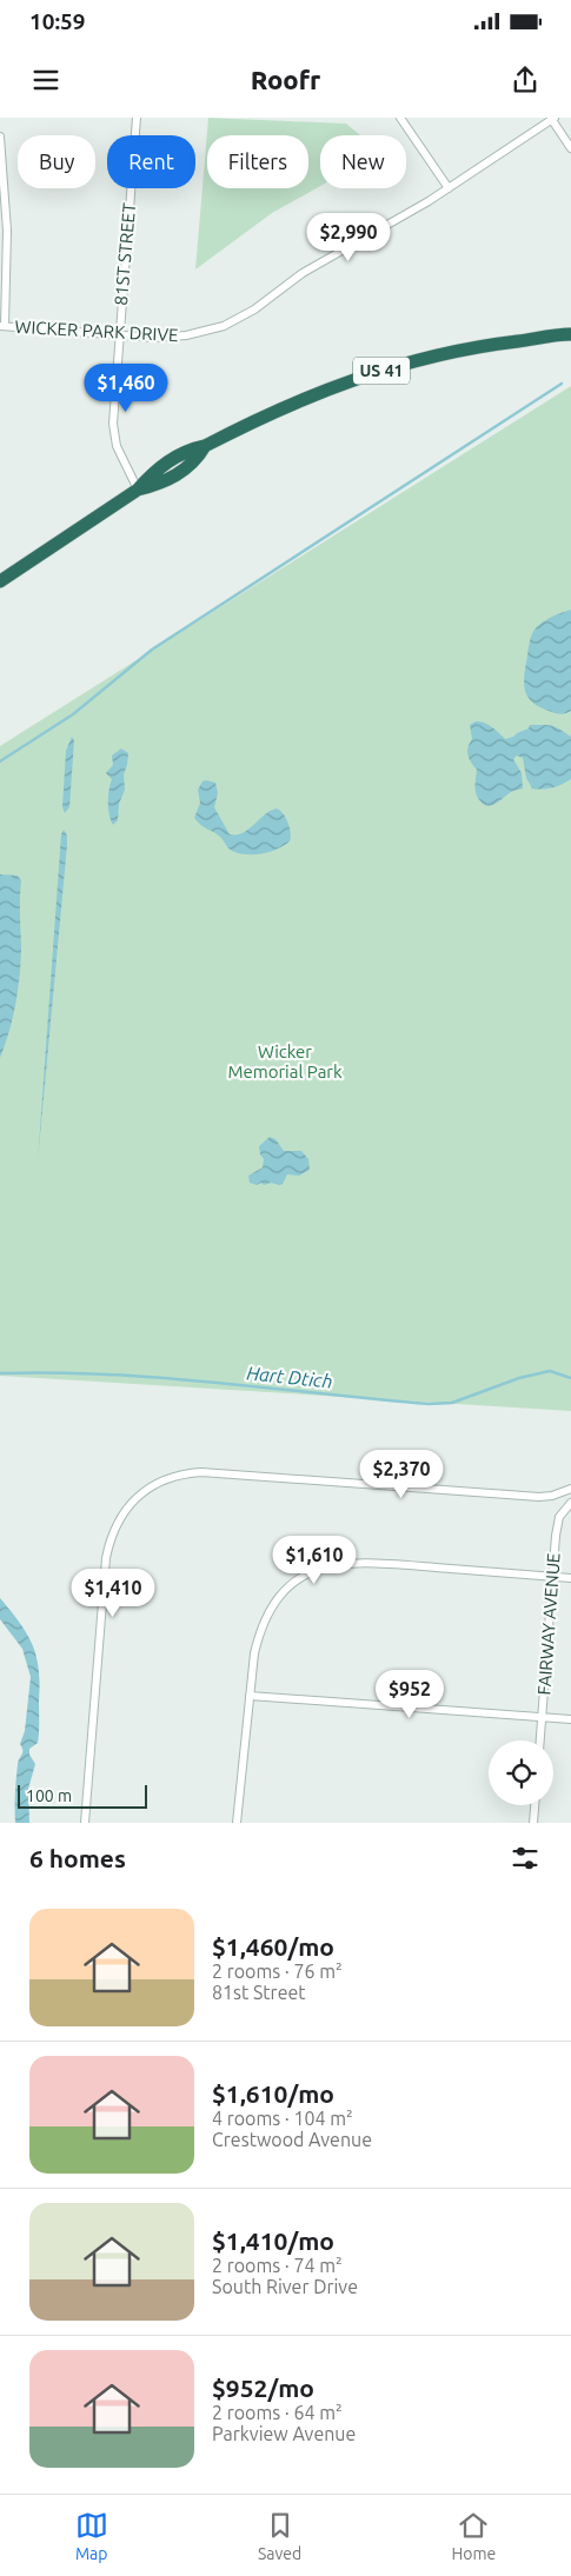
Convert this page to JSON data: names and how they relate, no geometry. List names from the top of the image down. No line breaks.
{"streets":{"highway":["US 41"],"street":["81ST STREET","WICKER PARK DRIVE","FAIRWAY AVENUE"]},"crossings":[["81ST STREET","WICKER PARK DRIVE"],["81ST STREET","US 41"]],"water":["Hart Dtich"],"parks":["Wicker Memorial Park"],"scale_bar":"100 m","page":{"status":"10:59","header":"Roofr","chip":["Buy","Rent","Filters","New"],"price":["$2,990","$1,460","$2,370","$1,610","$1,410","$952"],"scale":"100 m","heading":"6 homes","list":[{"name":"$1,460/mo","note":"2 rooms · 76 m² · 81st Street"},{"name":"$1,610/mo","note":"4 rooms · 104 m² · Crestwood Avenue"},{"name":"$1,410/mo","note":"2 rooms · 74 m² · South River Drive"},{"name":"$952/mo","note":"2 rooms · 64 m² · Parkview Avenue"}],"tabs":["Map","Saved","Home"]}}
